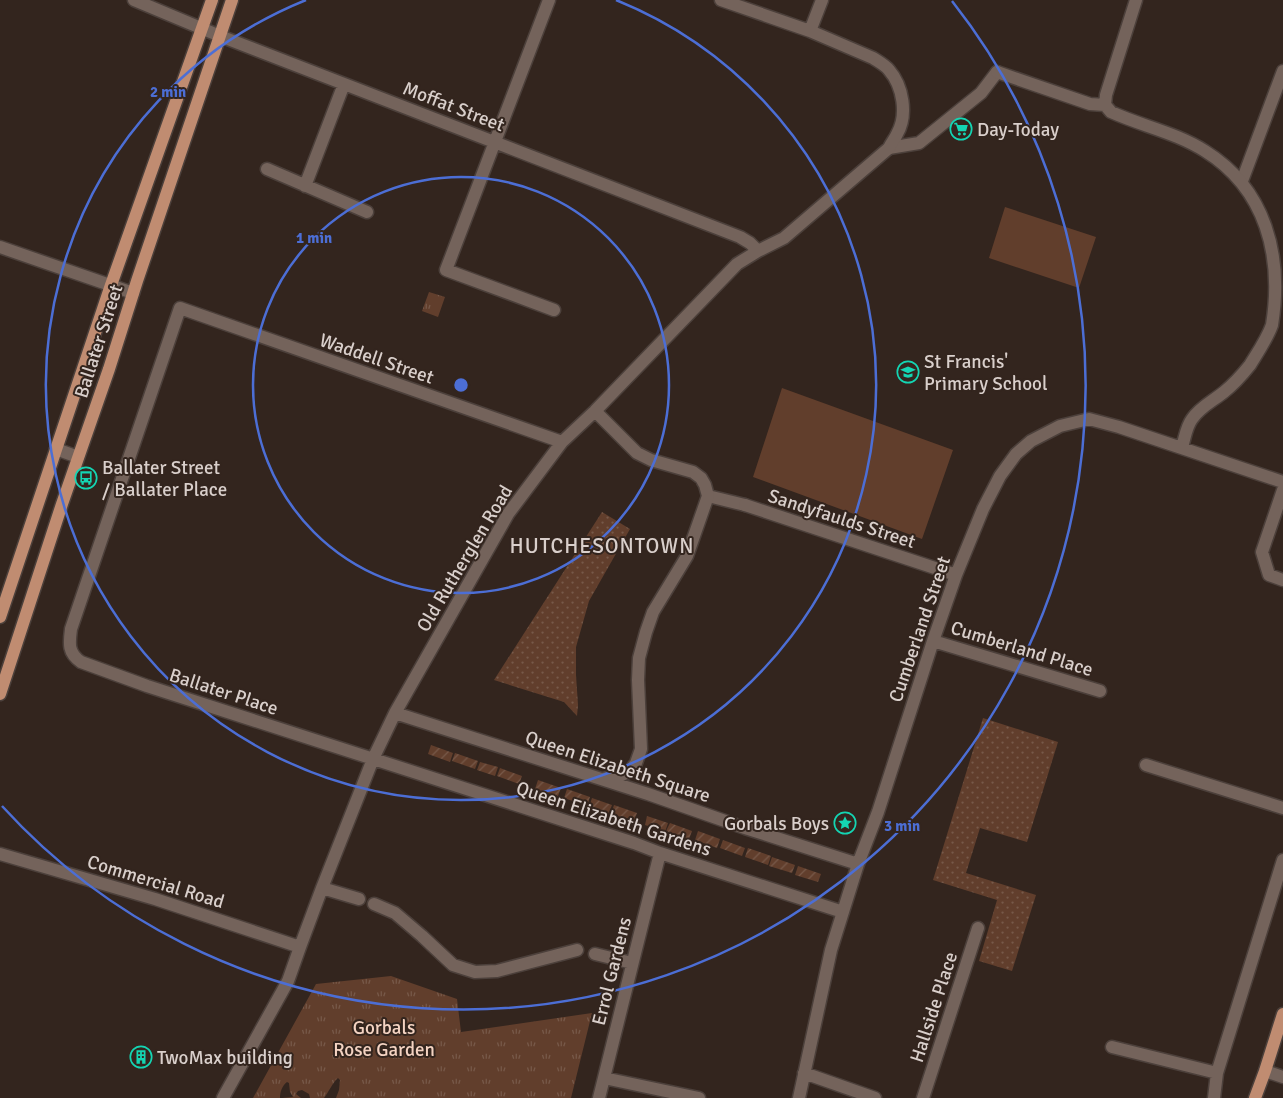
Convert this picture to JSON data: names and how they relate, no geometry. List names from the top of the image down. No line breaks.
{"streets":{"main road":["Ballater Street"],"street":["Moffat Street","Waddell Street","Sandyfaulds Street","Old Rutherglen Road","Cumberland Street","Cumberland Place","Ballater Place","Queen Elizabeth Square","Queen Elizabeth Gardens","Commercial Road","Errol Gardens","Hallside Place"]},"crossings":[["Moffat Street","Ballater Street"],["Moffat Street","Old Rutherglen Road"],["Waddell Street","Old Rutherglen Road"],["Waddell Street","Ballater Place"],["Sandyfaulds Street","Cumberland Street"],["Old Rutherglen Road","Ballater Place"],["Old Rutherglen Road","Queen Elizabeth Square"],["Old Rutherglen Road","Queen Elizabeth Gardens"],["Old Rutherglen Road","Commercial Road"],["Cumberland Street","Cumberland Place"],["Cumberland Street","Queen Elizabeth Square"],["Cumberland Street","Queen Elizabeth Gardens"],["Ballater Place","Queen Elizabeth Gardens"],["Queen Elizabeth Gardens","Errol Gardens"]],"districts":["HUTCHESONTOWN"],"parks":["Gorbals Rose Garden"],"places":{"supermarket":["Day-Today"],"school or university":["St Francis' Primary School"],"bus stop":["Ballater Street / Ballater Place"],"place":["Gorbals Boys"],"building":["TwoMax building"]},"rings":["2 min","1 min","3 min"]}
